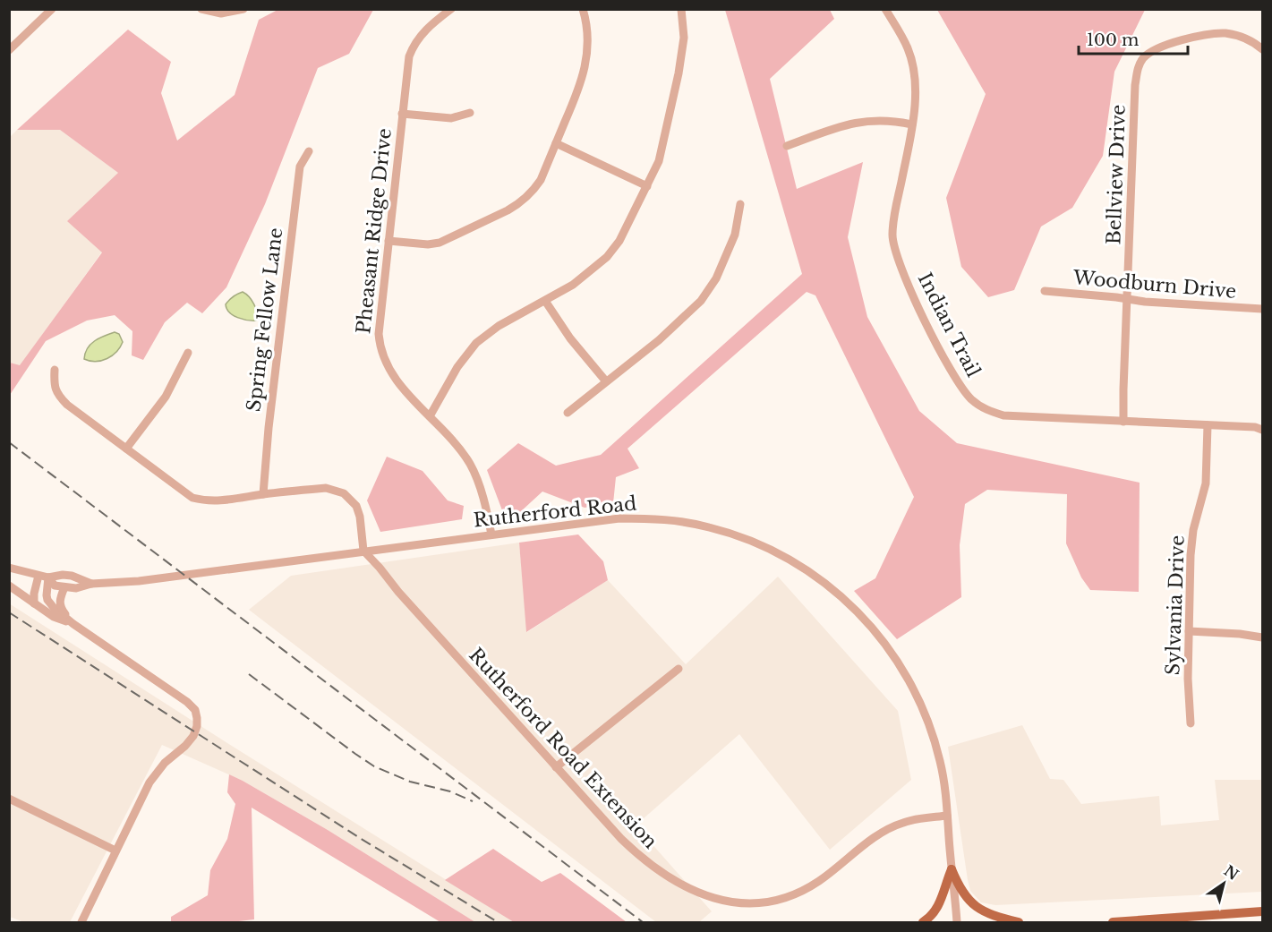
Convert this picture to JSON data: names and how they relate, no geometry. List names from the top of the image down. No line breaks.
{"streets":{"street":["Bellview Drive","Pheasant Ridge Drive","Woodburn Drive","Spring Fellow Lane","Indian Trail","Rutherford Road","Sylvania Drive","Rutherford Road Extension"]},"crossings":[["Bellview Drive","Woodburn Drive"],["Bellview Drive","Indian Trail"],["Pheasant Ridge Drive","Rutherford Road"],["Indian Trail","Sylvania Drive"],["Rutherford Road","Rutherford Road Extension"]],"scale_bar":"100 m","north":"top right"}
